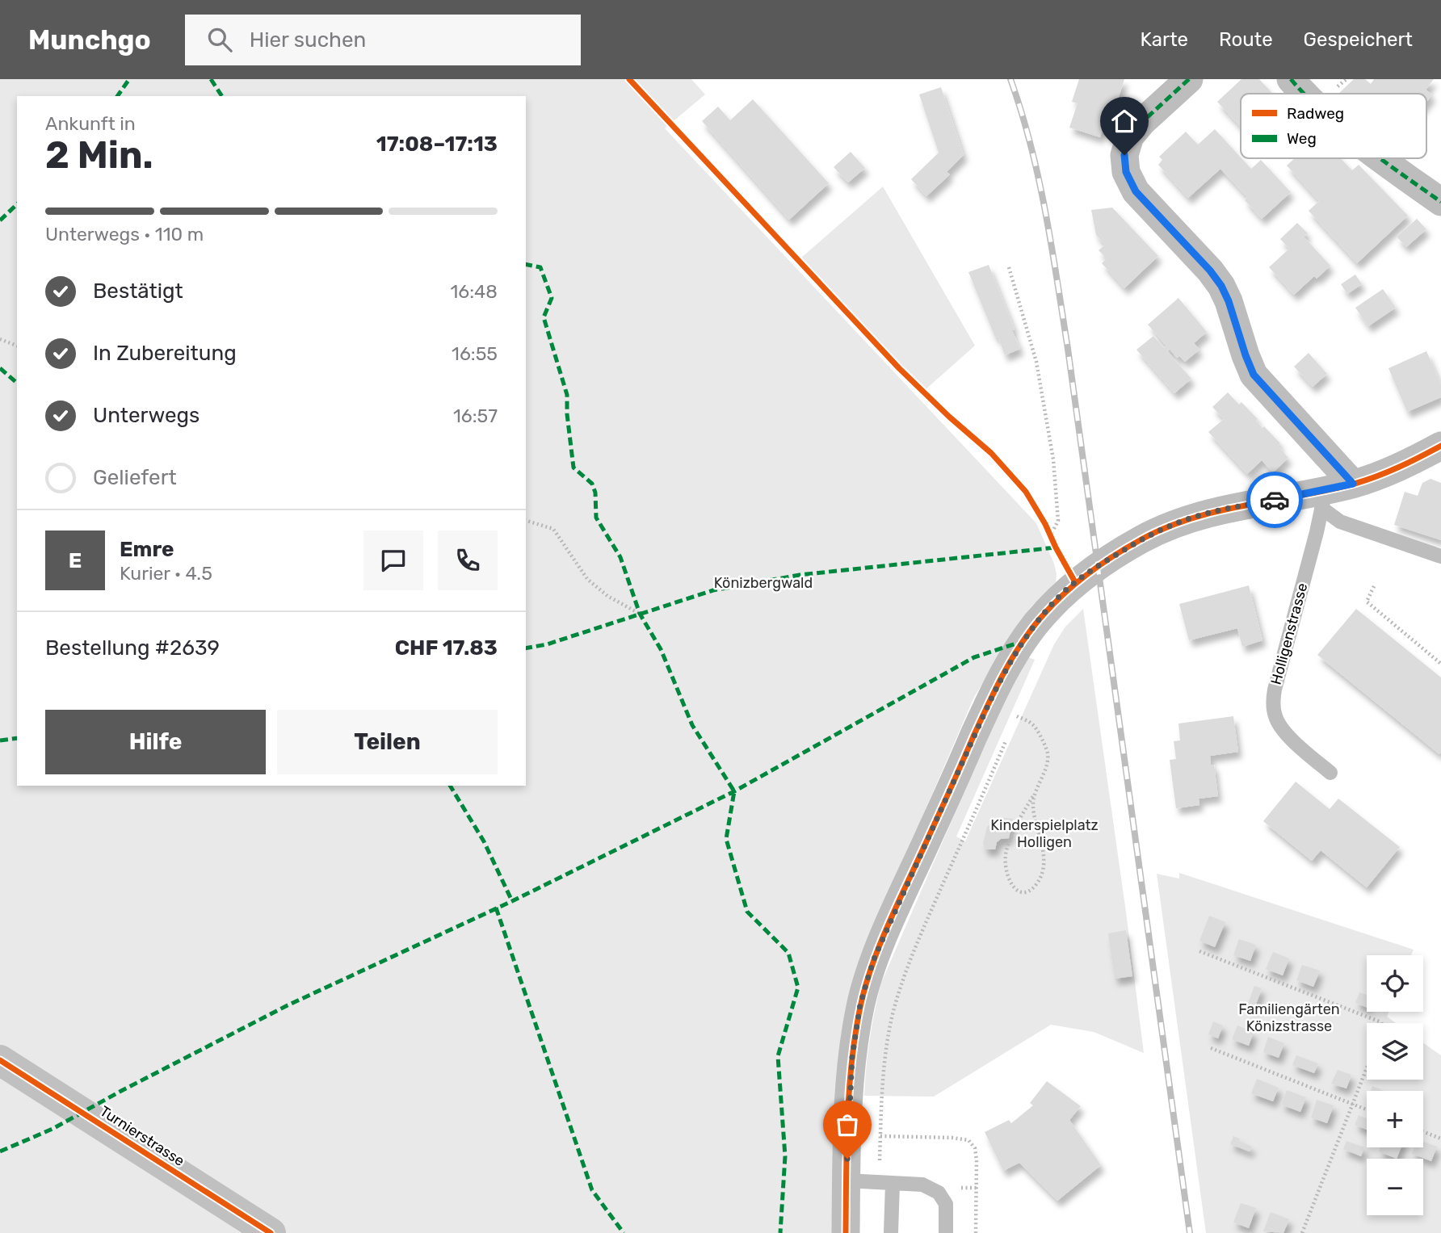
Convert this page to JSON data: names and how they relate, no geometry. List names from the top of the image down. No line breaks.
{"streets":{"main road":["Turnierstrasse"],"lane":["Holligenstrasse"]},"parks":["Könizbergwald","Kinderspielplatz Holligen","Familiengärten Könizstrasse"],"legend":["Radweg","Weg"],"page":{"header":"Munchgo","search":"Hier suchen","nav":["Karte","Route","Gespeichert"],"heading":["2 Min.","Ankunft in","17:08–17:13"],"panel":["Emre","Kurier · 4.5","Bestellung #2639","CHF 17.83"],"bar":"Unterwegs · 110 m","list":[["Bestätigt","16:48"],["In Zubereitung","16:55"],["Unterwegs","16:57"],"Geliefert"],"round":"E","buttons":["Hilfe","Teilen"],"map_buttons":["+","−"]}}
